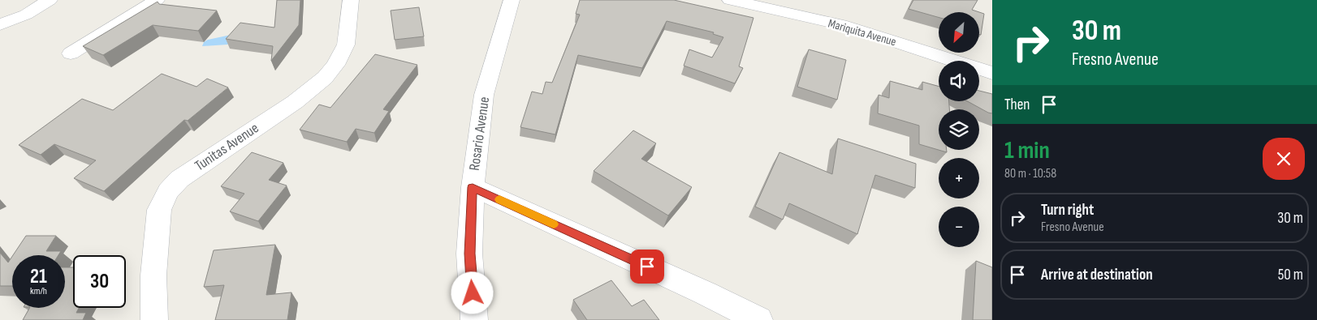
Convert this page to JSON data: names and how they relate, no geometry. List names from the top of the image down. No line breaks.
{"streets":{"street":["Mariquita Avenue","Rosario Avenue","Tunitas Avenue"]},"north":"bottom left","page":{"turn":["30 m","Fresno Avenue"],"map_buttons":["+","−"],"then":"Then","heading":["1 min","80 m · 10:58"],"list":[{"name":"Turn right","note":"Fresno Avenue","value":"30 m"},{"name":"Arrive at destination","value":"50 m"}],"speed":"21 km/h","limit":"30"}}
